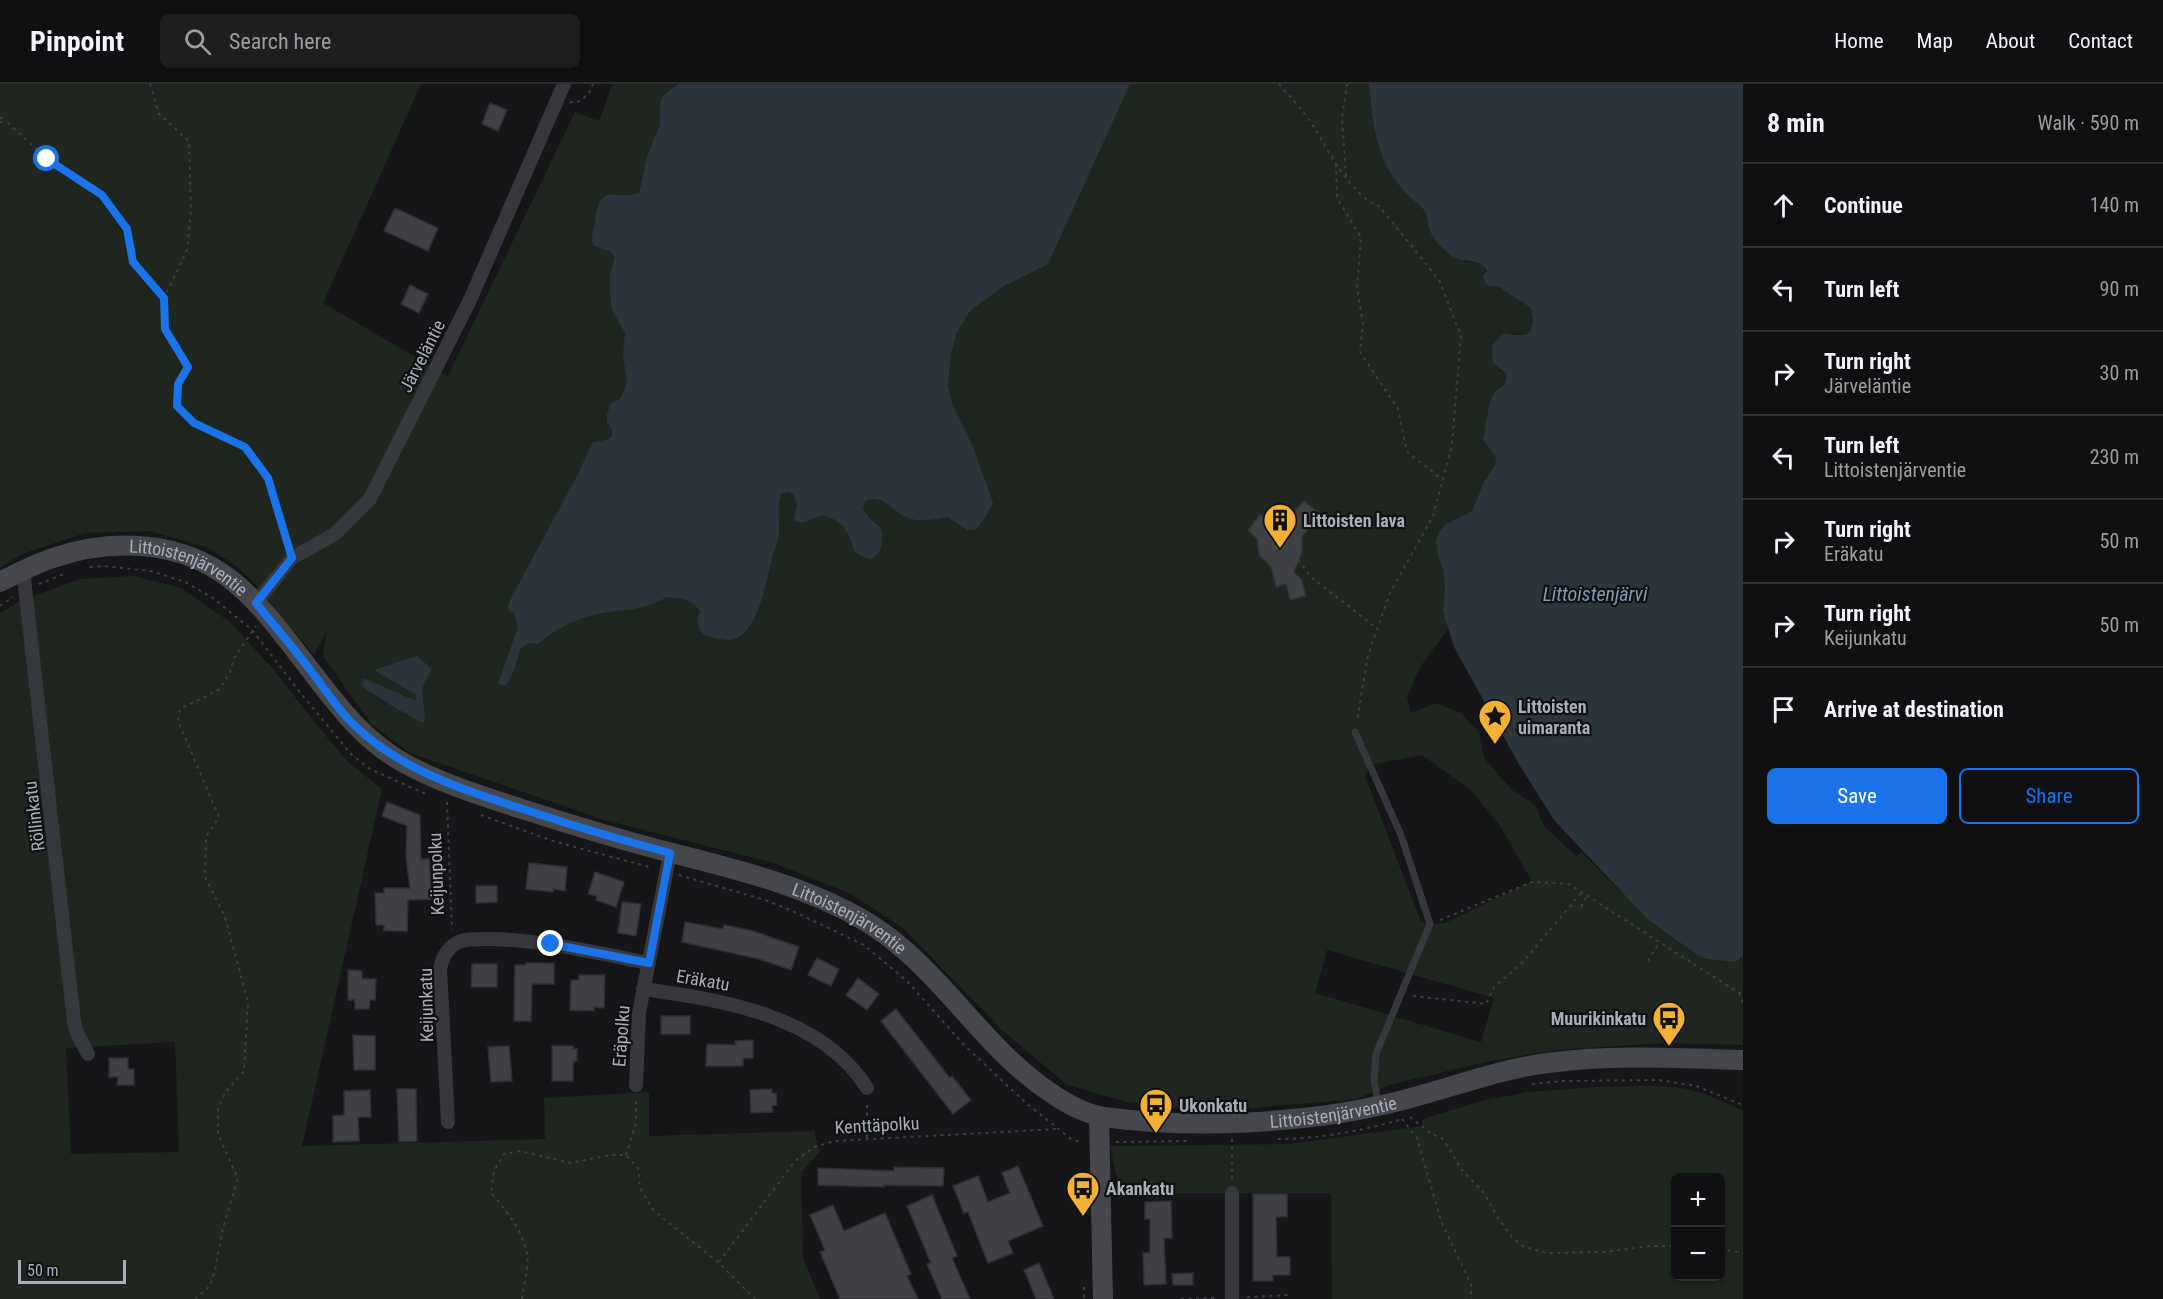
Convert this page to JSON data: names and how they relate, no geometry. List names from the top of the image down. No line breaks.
{"streets":{"street":["Järveläntie","Littoistenjärventie","Röllinkatu","Eräkatu","Keijunkatu","Eräpolku"],"path":["Keijunpolku","Kenttäpolku"]},"crossings":[["Järveläntie","Littoistenjärventie"],["Littoistenjärventie","Röllinkatu"],["Keijunpolku","Keijunkatu"],["Eräkatu","Eräpolku"]],"water":["Littoistenjärvi"],"places":{"building":["Littoisten lava"],"place":["Littoisten uimaranta"],"bus stop":["Muurikinkatu","Ukonkatu","Akankatu"]},"scale_bar":"50 m","page":{"header":"Pinpoint","search":"Search here","nav":["Home","Map","About","Contact"],"heading":["8 min","Walk · 590 m"],"list":[["Continue","140 m"],["Turn left","90 m"],["Turn right","Järveläntie","30 m"],["Turn left","Littoistenjärventie","230 m"],["Turn right","Eräkatu","50 m"],["Turn right","Keijunkatu","50 m"],"Arrive at destination"],"buttons":["Save","Share"],"map_buttons":["+","−"],"scale":"50 m"}}
